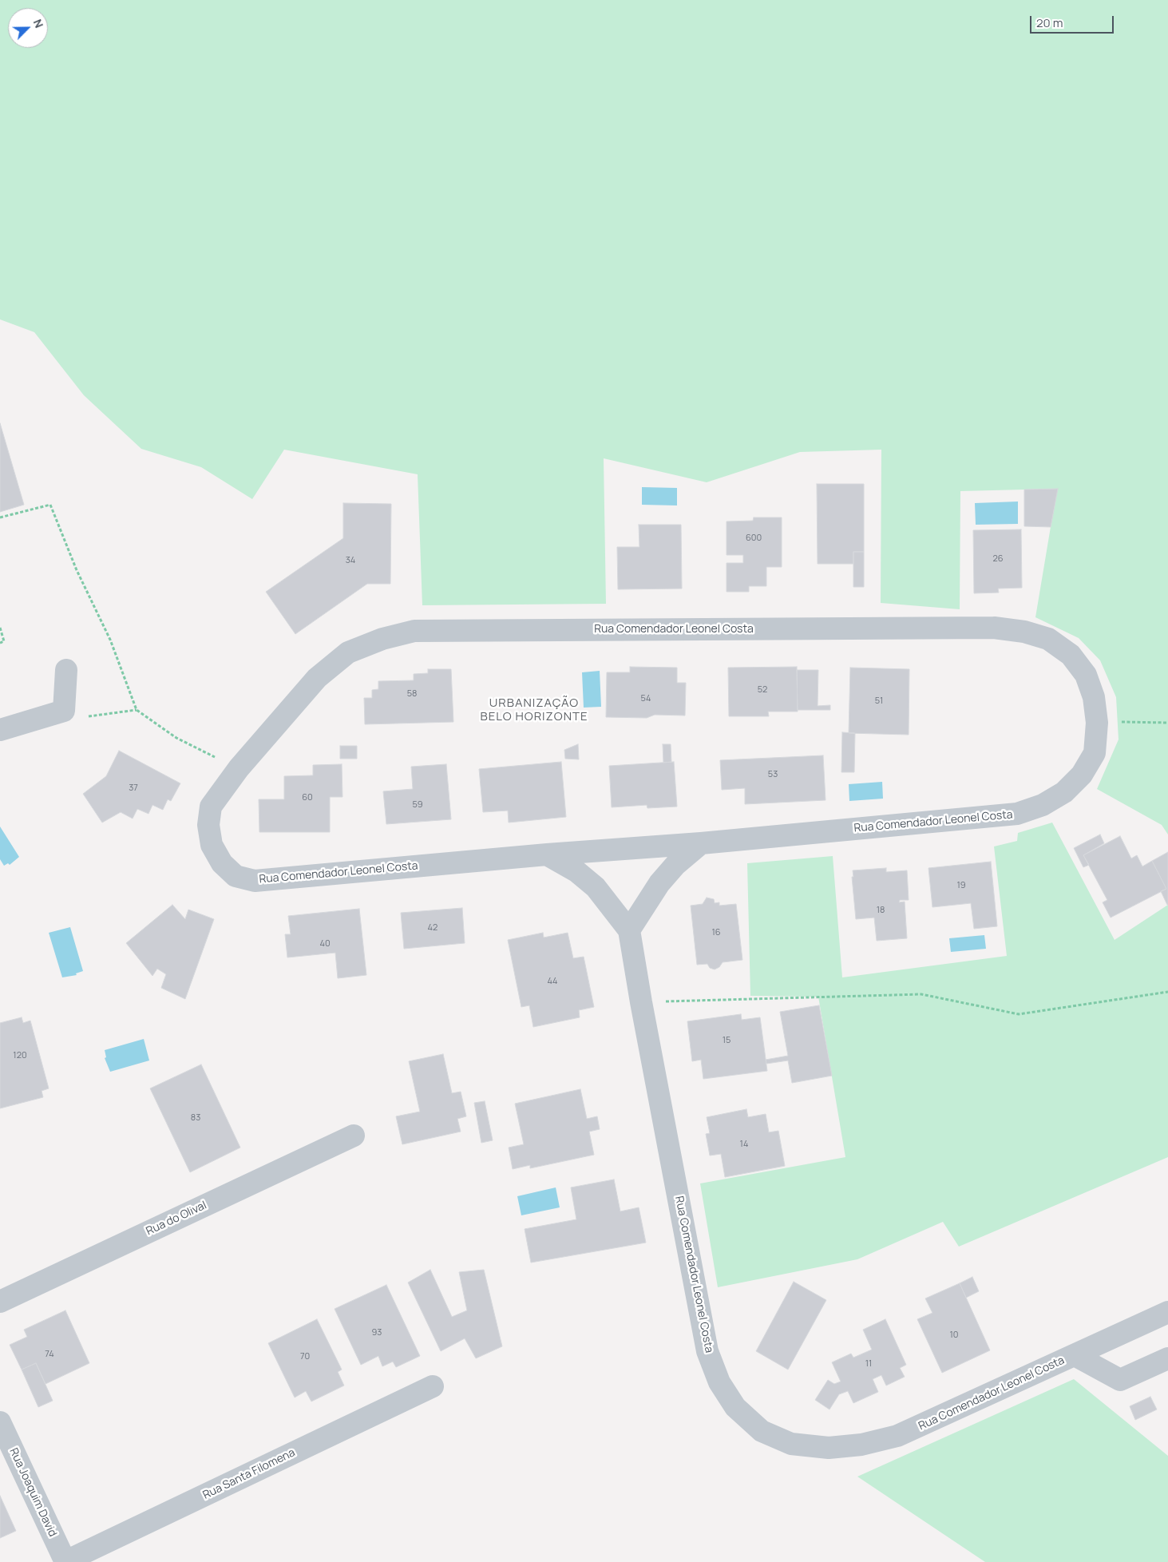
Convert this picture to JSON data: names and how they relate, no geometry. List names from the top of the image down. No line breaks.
{"streets":{"street":["Rua Comendador Leonel Costa","Rua do Olival","Rua Santa Filomena","Rua Joaquim David"]},"crossings":[["Rua Santa Filomena","Rua Joaquim David"]],"districts":["URBANIZAÇÃO BELO HORIZONTE"],"house_numbers":["600","26","34","52","58","54","51","53","37","60","59","19","18","42","16","40","44","15","120","83","14","93","10","74","70","11"],"scale_bar":"20 m","north":"top right"}
